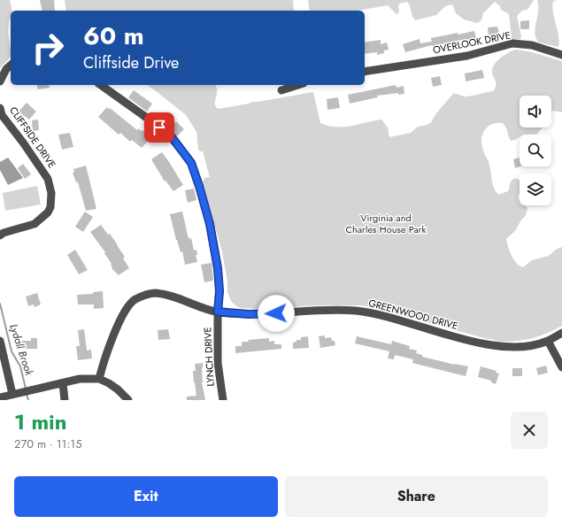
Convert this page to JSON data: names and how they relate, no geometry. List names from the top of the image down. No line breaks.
{"streets":{"street":["OVERLOOK DRIVE","CLIFFSIDE DRIVE","GREENWOOD DRIVE","LYNCH DRIVE"]},"crossings":[["GREENWOOD DRIVE","LYNCH DRIVE"]],"water":["Lydall Brook"],"parks":["Virginia and Charles House Park"],"page":{"turn":["60 m","Cliffside Drive"],"heading":["1 min","270 m · 11:15"],"buttons":["Exit","Share"]}}
